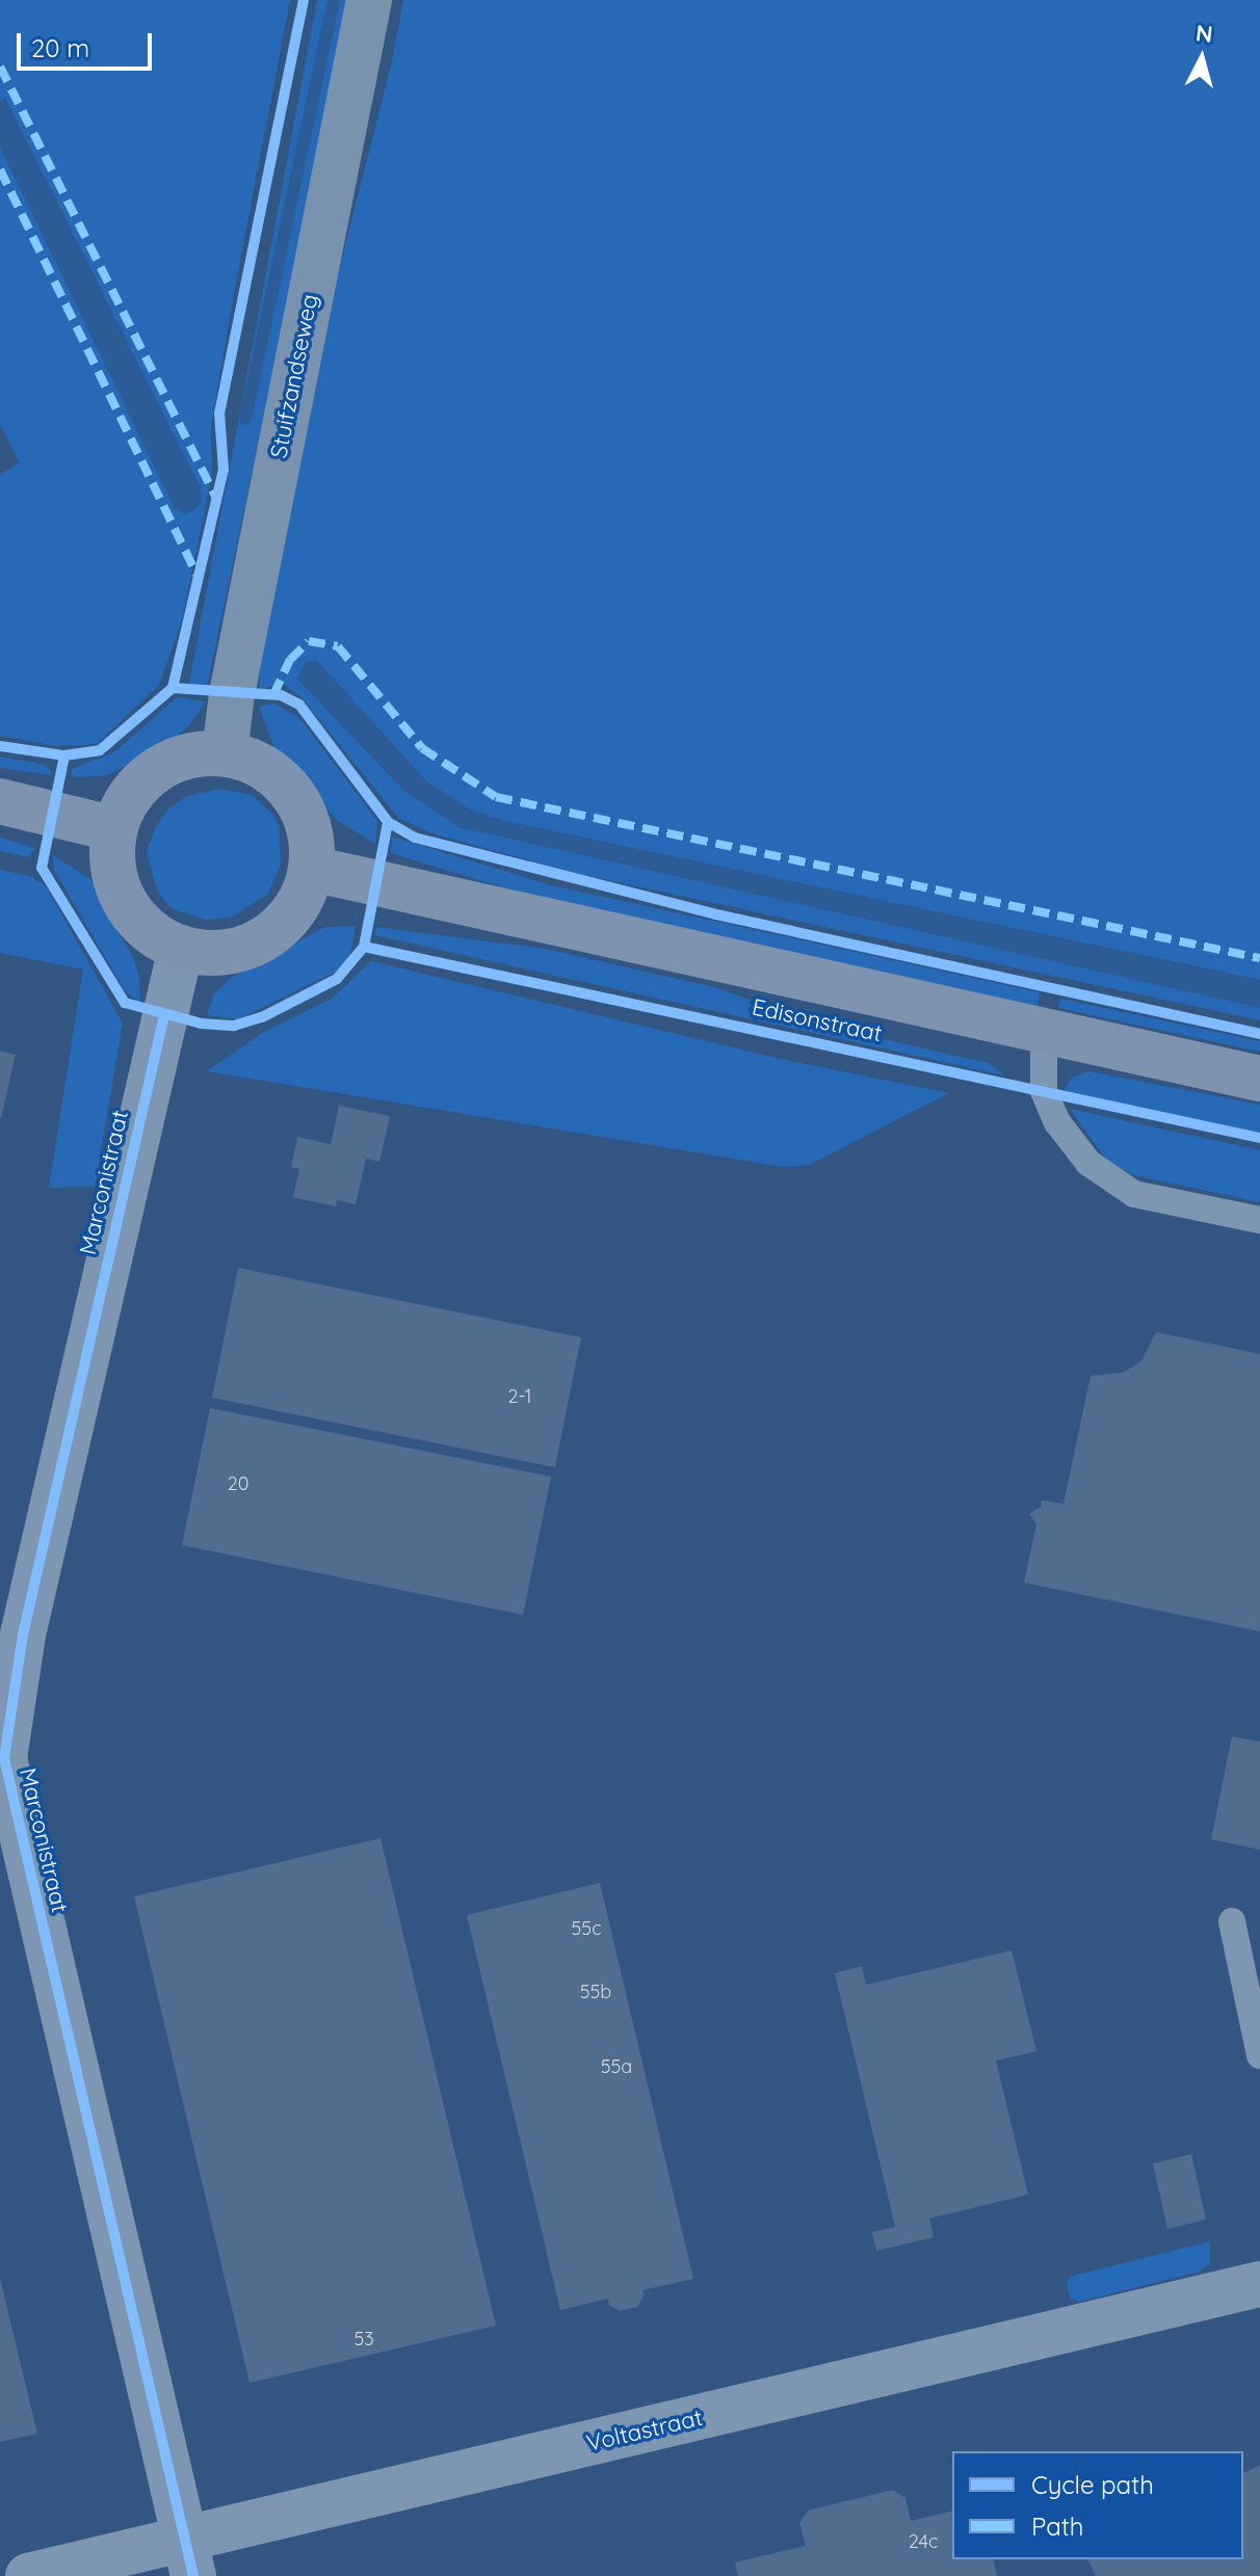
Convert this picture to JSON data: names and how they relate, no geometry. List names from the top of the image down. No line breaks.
{"streets":{"main road":["Edisonstraat"],"street":["Stuifzandseweg","Marconistraat","Voltastraat"]},"crossings":[["Stuifzandseweg","Edisonstraat"],["Stuifzandseweg","Marconistraat"],["Edisonstraat","Marconistraat"],["Marconistraat","Voltastraat"]],"house_numbers":["2-1","20","55c","55b","55a","53","24c"],"legend":["Cycle path","Path"],"scale_bar":"20 m","north":"top"}
